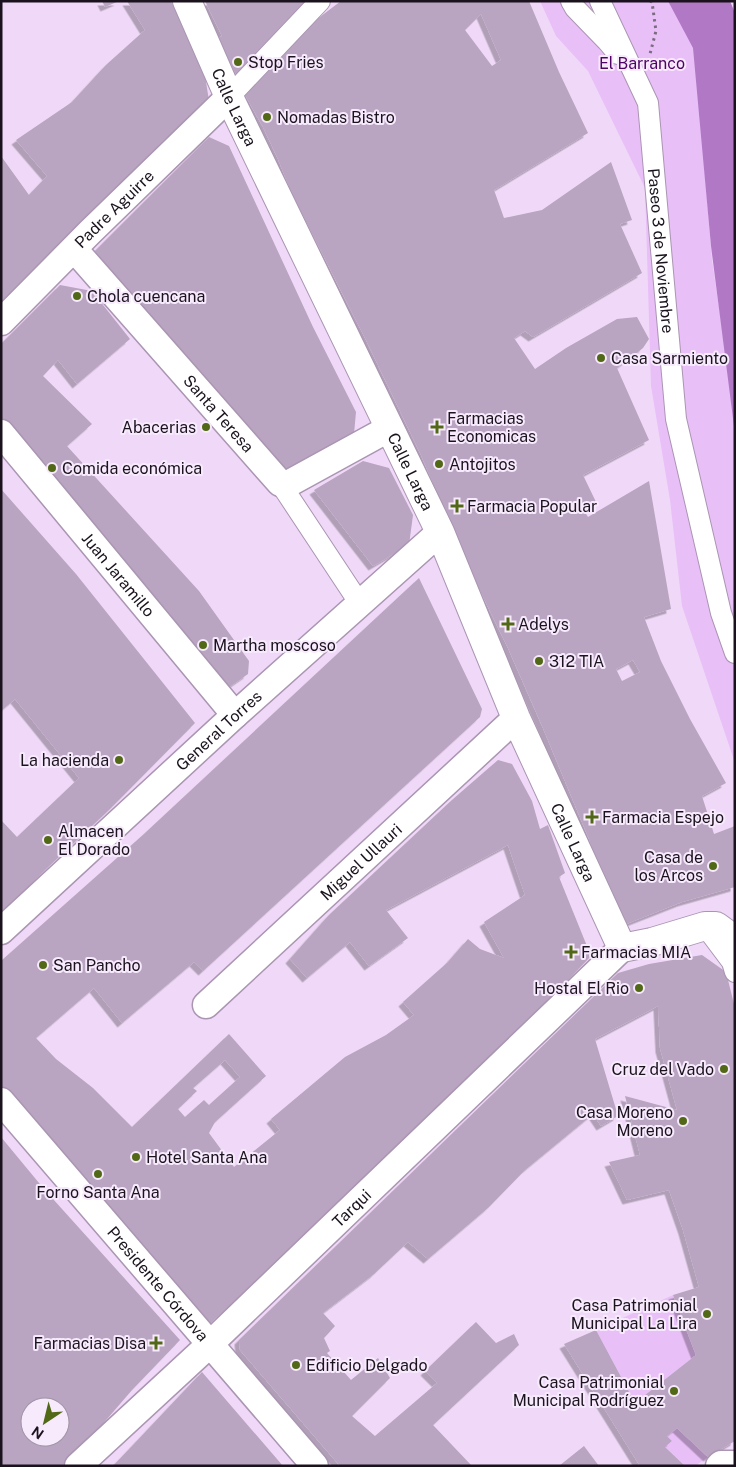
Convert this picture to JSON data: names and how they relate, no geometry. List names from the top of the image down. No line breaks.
{"streets":{"street":["Calle Larga","Padre Aguirre","Paseo 3 de Noviembre","Santa Teresa","Juan Jaramillo","General Torres","Miguel Ullauri","Tarqui","Presidente Córdova"]},"crossings":[["Calle Larga","Padre Aguirre"],["Calle Larga","General Torres"],["Calle Larga","Miguel Ullauri"],["Calle Larga","Tarqui"],["Padre Aguirre","Santa Teresa"],["Juan Jaramillo","General Torres"],["Tarqui","Presidente Córdova"]],"parks":["El Barranco"],"places":{"other":["Stop Fries","Nomadas Bistro","Chola cuencana","Casa Sarmiento","Abacerias","Antojitos","Comida económica","Martha moscoso","312 TIA","La hacienda","Almacen El Dorado","Casa de los Arcos","San Pancho","Hostal El Rio","Cruz del Vado","Casa Moreno Moreno","Hotel Santa Ana","Forno Santa Ana","Casa Patrimonial Municipal La Lira","Edificio Delgado","Casa Patrimonial Municipal Rodríguez"],"health":["Farmacias Economicas","Farmacia Popular","Adelys","Farmacia Espejo","Farmacias MIA","Farmacias Disa"]},"north":"bottom left"}
